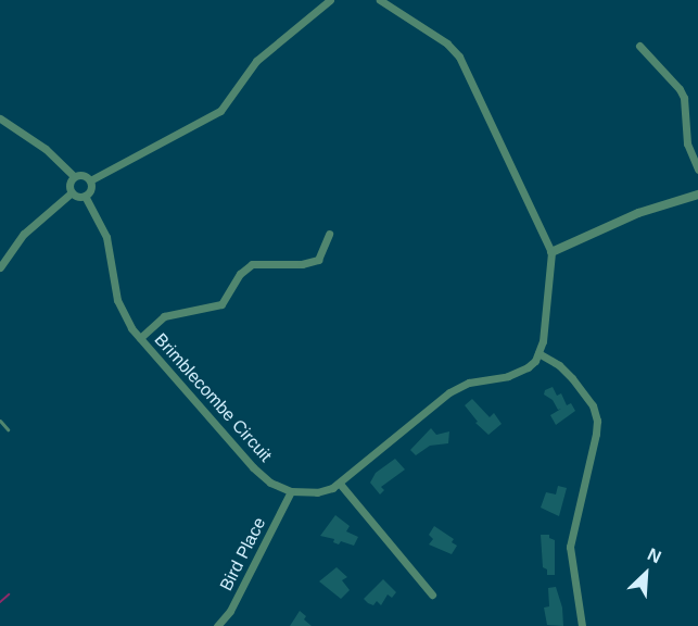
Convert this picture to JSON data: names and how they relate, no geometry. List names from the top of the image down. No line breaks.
{"streets":{"street":["Brimblecombe Circuit","Bird Place"]},"crossings":[["Brimblecombe Circuit","Bird Place"]],"north":"top right"}
